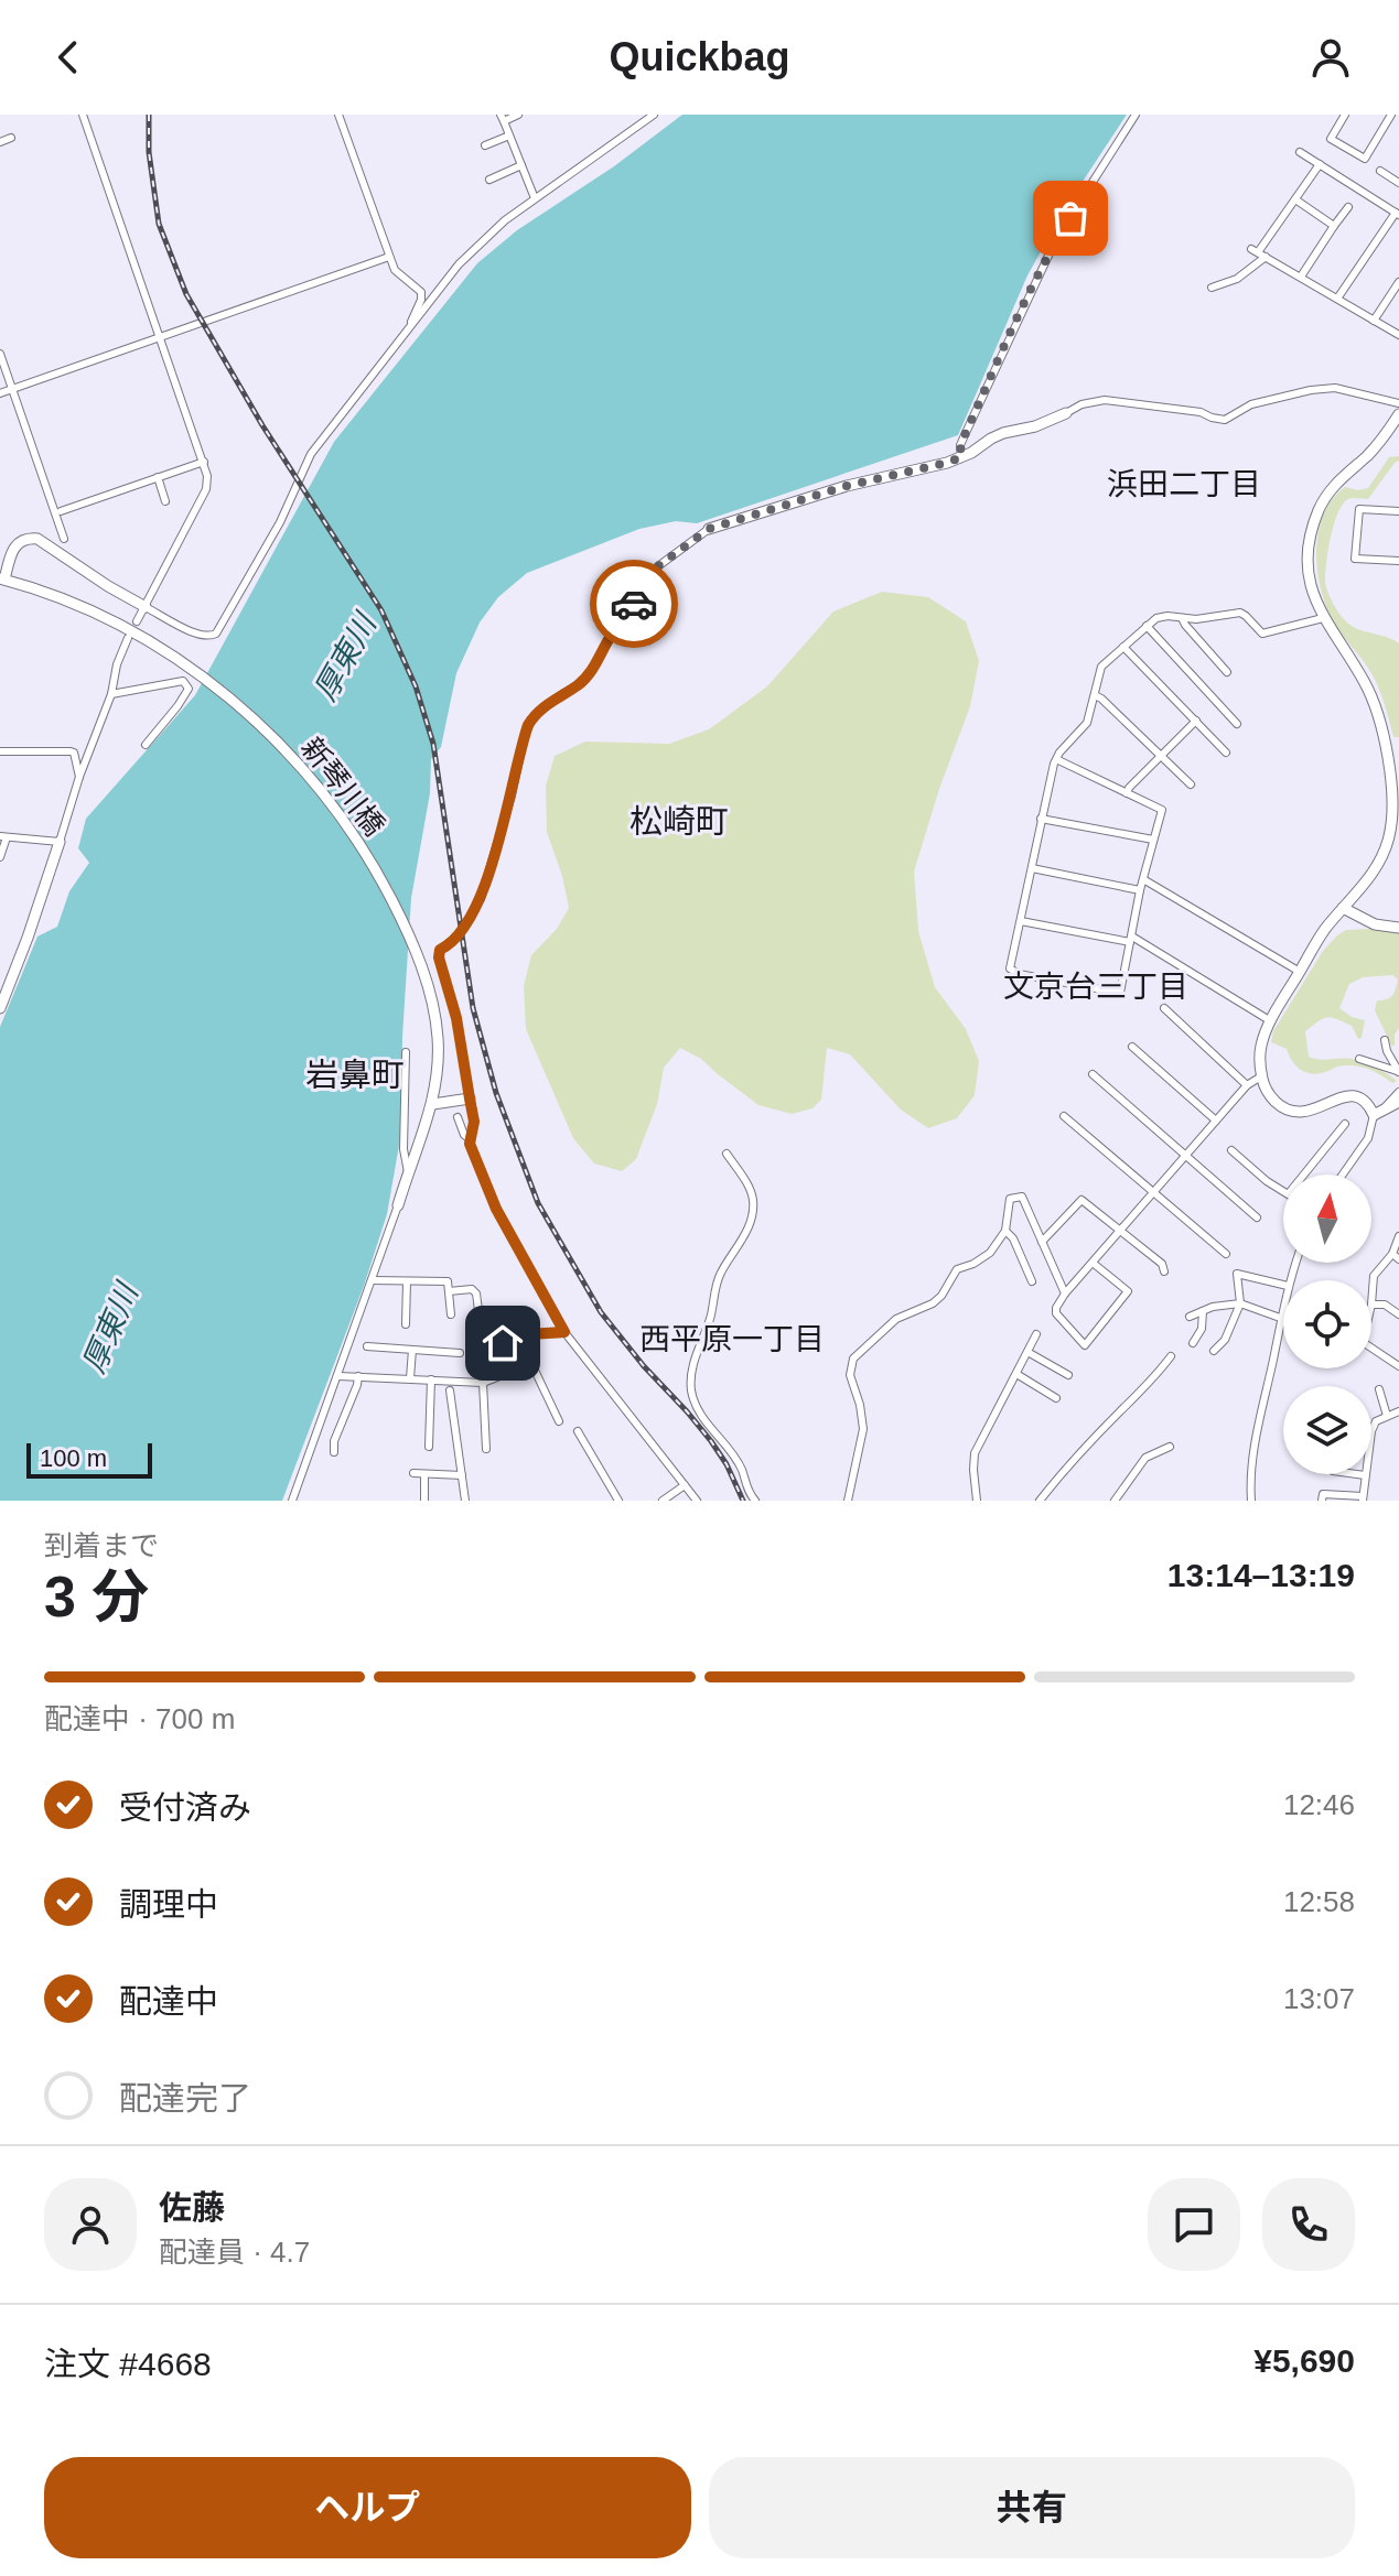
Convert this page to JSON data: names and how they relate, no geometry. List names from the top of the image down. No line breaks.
{"streets":{"street":["新琴川橋"]},"districts":["浜田二丁目","松崎町","文京台三丁目","岩鼻町","西平原一丁目"],"water":["厚東川"],"scale_bar":"100 m","north":"top","page":{"header":"Quickbag","scale":"100 m","heading":["3 分","到着まで","13:14–13:19"],"panel":["佐藤","配達員 · 4.7","注文 #4668","¥5,690"],"bar":"配達中 · 700 m","list":[["受付済み","12:46"],["調理中","12:58"],["配達中","13:07"],"配達完了"],"buttons":["ヘルプ","共有"]}}
